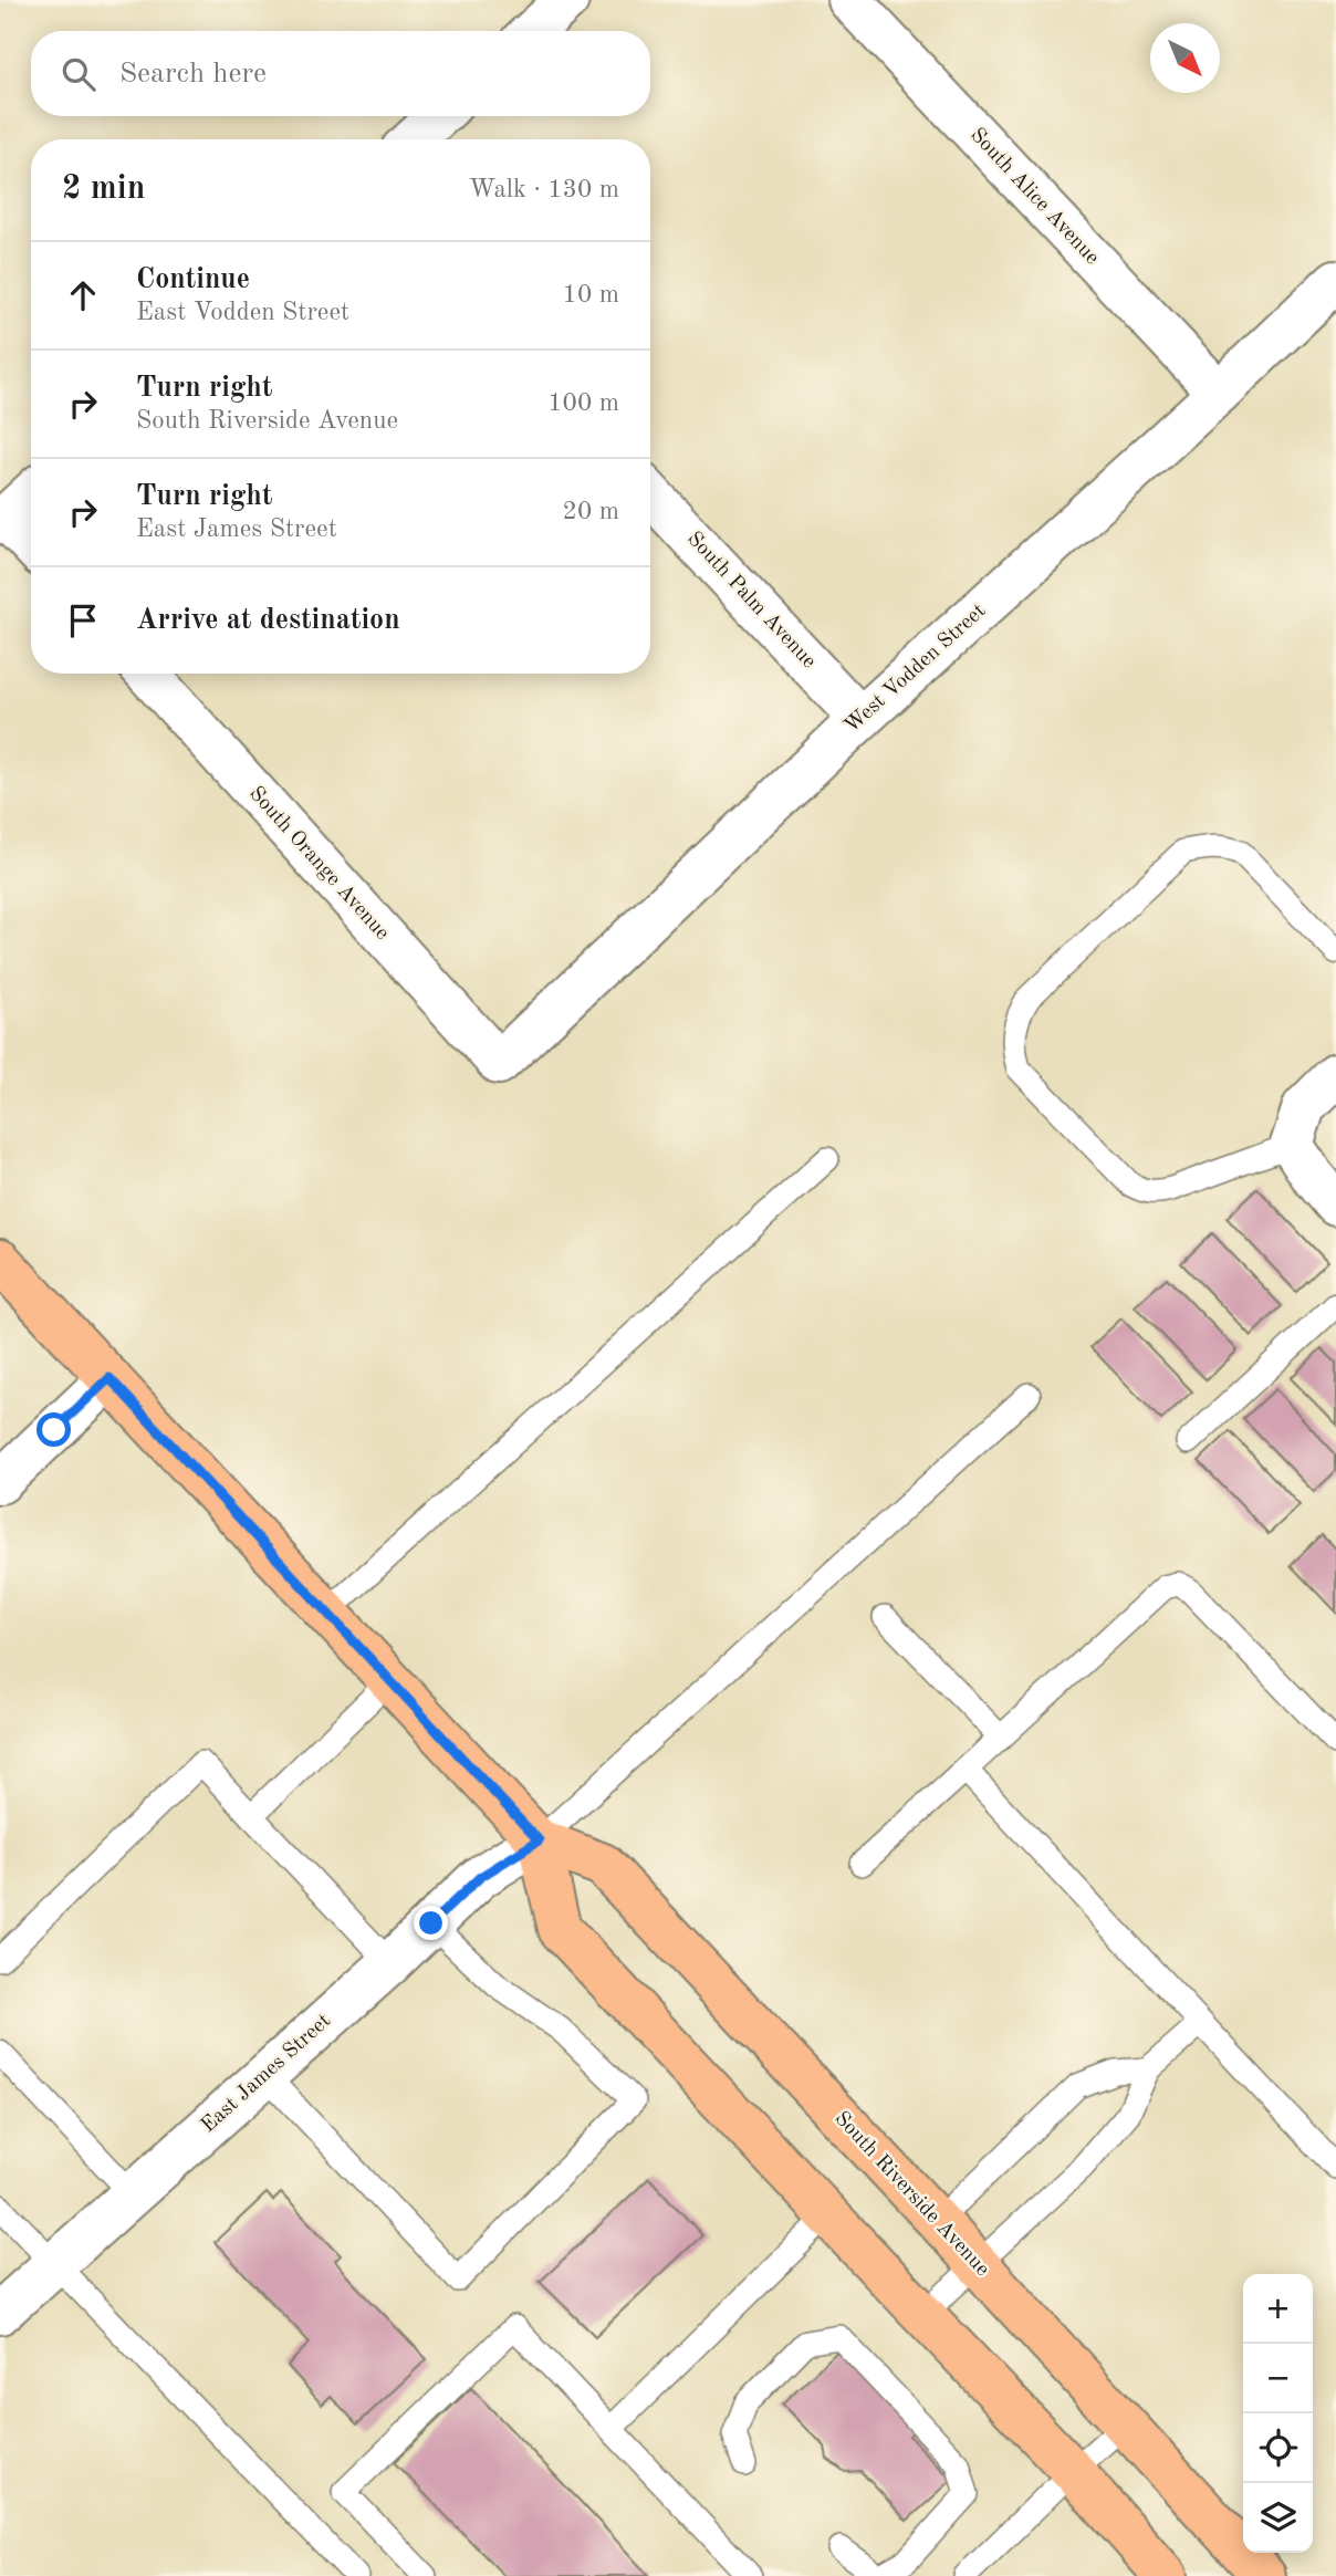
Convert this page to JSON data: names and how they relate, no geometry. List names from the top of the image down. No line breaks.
{"streets":{"main road":["South Riverside Avenue"],"street":["South Alice Avenue","South Palm Avenue","West Vodden Street","South Orange Avenue","East James Street"]},"crossings":[["South Alice Avenue","West Vodden Street"],["South Palm Avenue","West Vodden Street"],["West Vodden Street","South Orange Avenue"],["East James Street","South Riverside Avenue"]],"north":"bottom right","page":{"search":"Search here","heading":["2 min","Walk · 130 m"],"list":[["Continue","East Vodden Street","10 m"],["Turn right","South Riverside Avenue","100 m"],["Turn right","East James Street","20 m"],"Arrive at destination"],"map_buttons":["+","−"]}}
